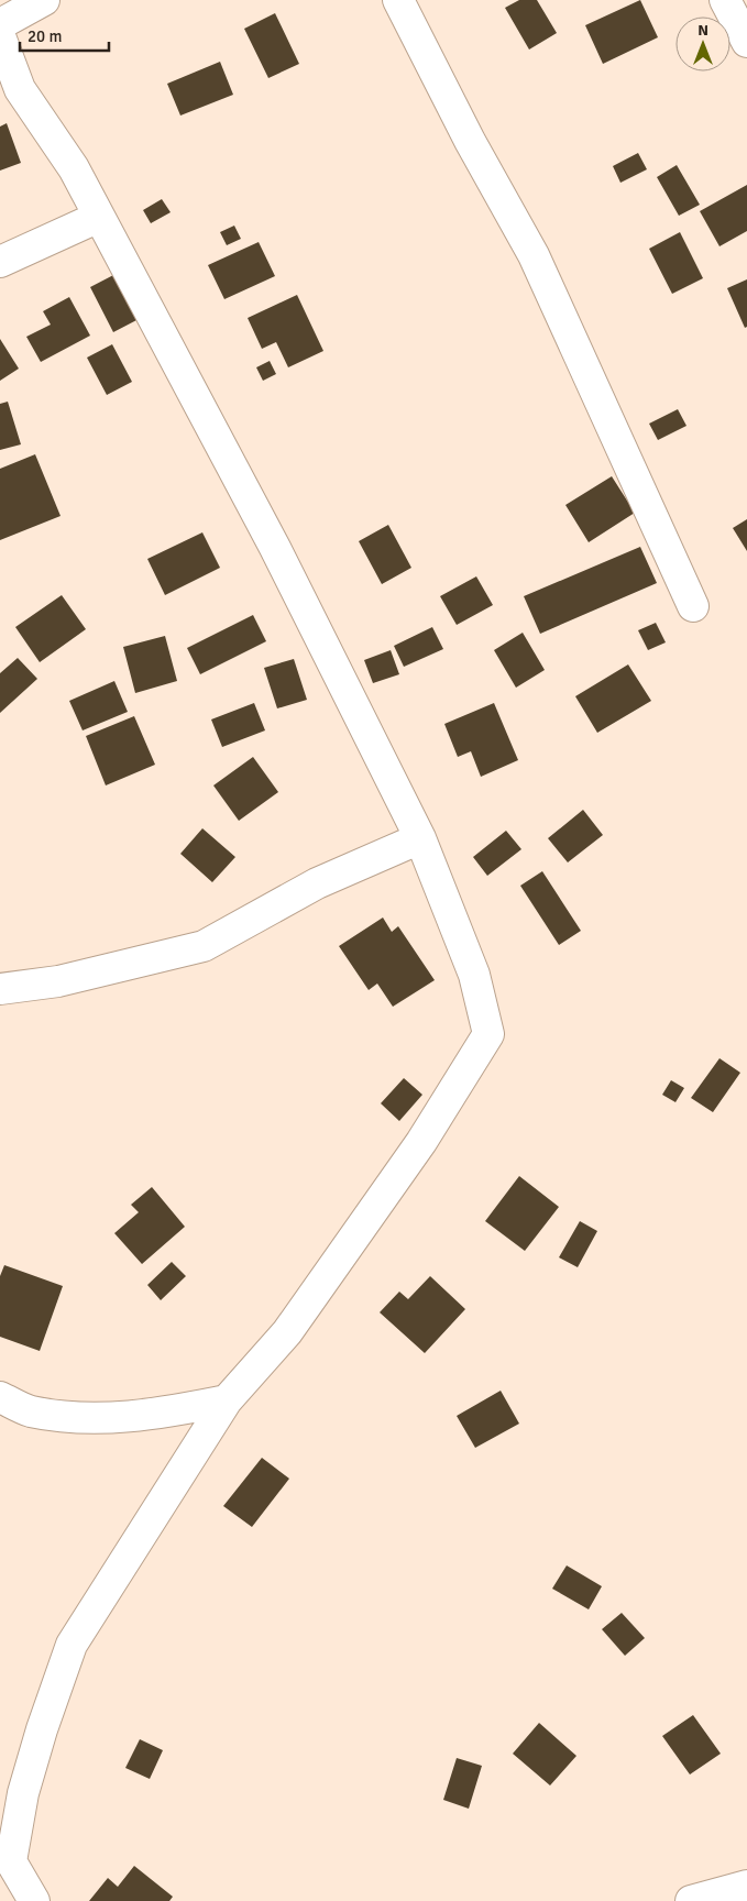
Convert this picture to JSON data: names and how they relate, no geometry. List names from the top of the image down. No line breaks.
{"scale_bar":"20 m","north":"top"}
